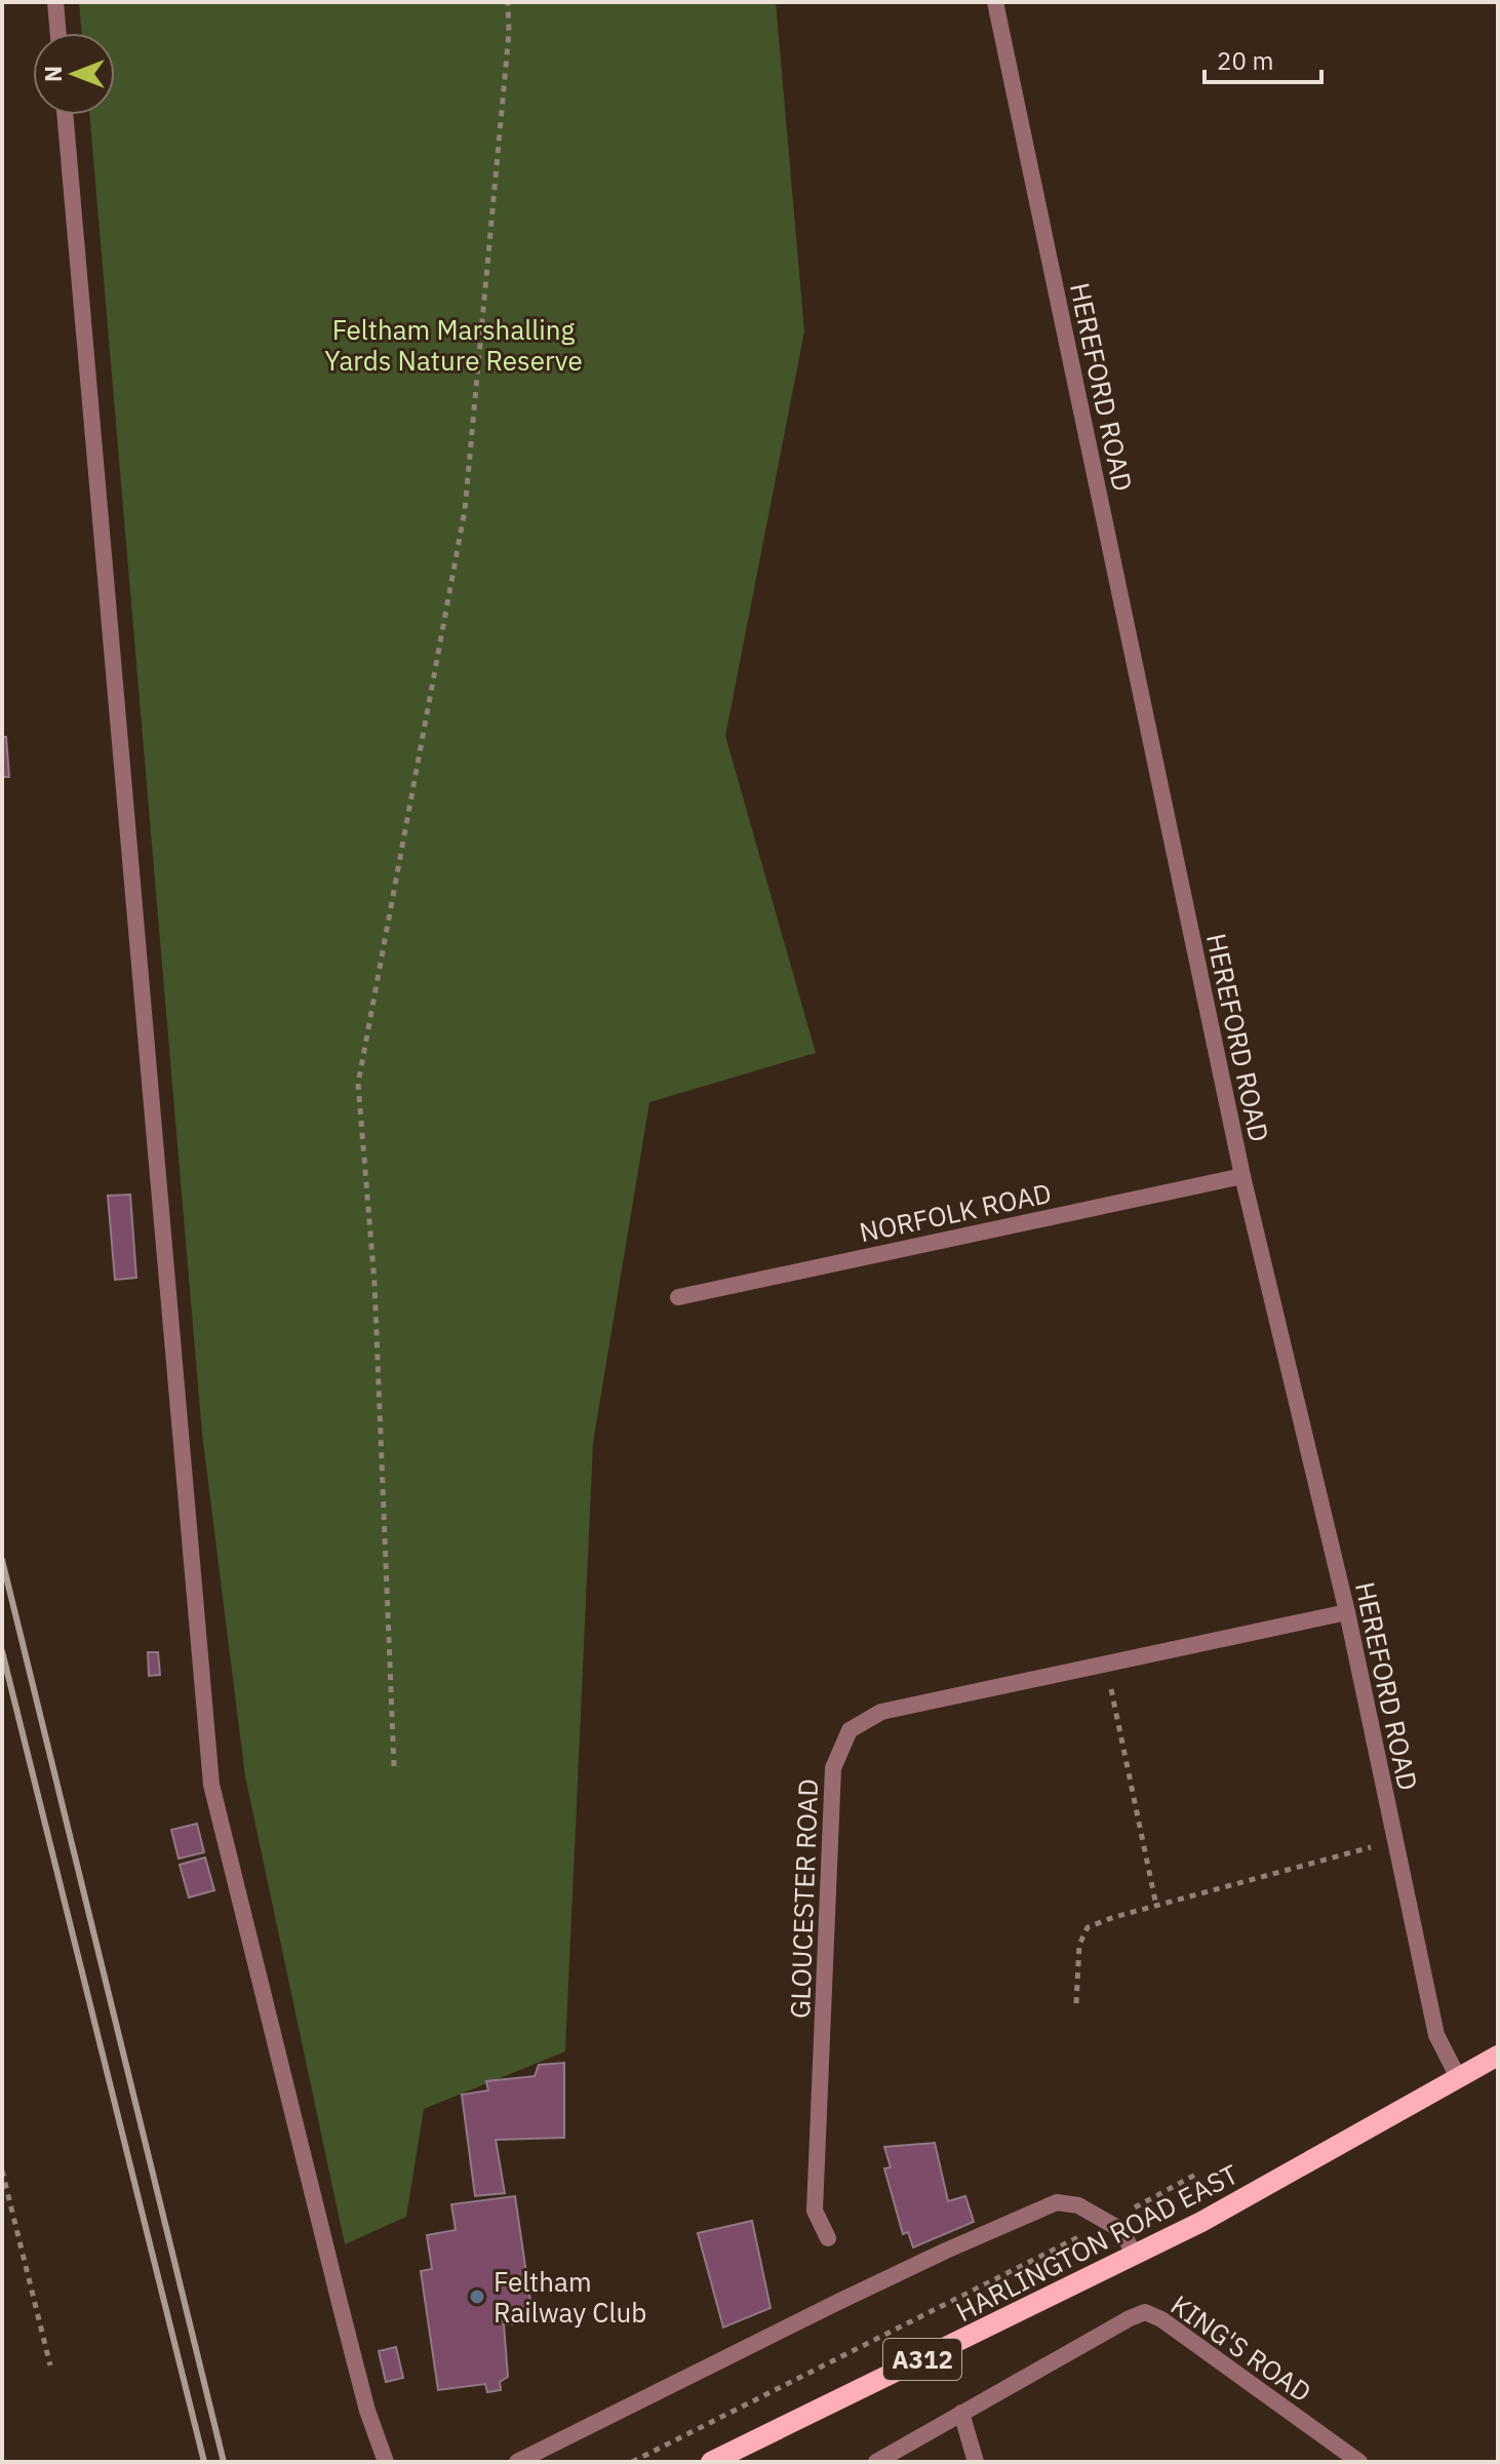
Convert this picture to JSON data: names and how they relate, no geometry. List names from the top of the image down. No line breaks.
{"streets":{"main road":["HARLINGTON ROAD EAST","A312"],"street":["HEREFORD ROAD","NORFOLK ROAD","GLOUCESTER ROAD","KING'S ROAD"]},"crossings":[["HEREFORD ROAD","NORFOLK ROAD"],["HEREFORD ROAD","GLOUCESTER ROAD"],["HEREFORD ROAD","HARLINGTON ROAD EAST"]],"parks":["Feltham Marshalling Yards Nature Reserve"],"places":["Feltham Railway Club"],"scale_bar":"20 m","north":"left"}
